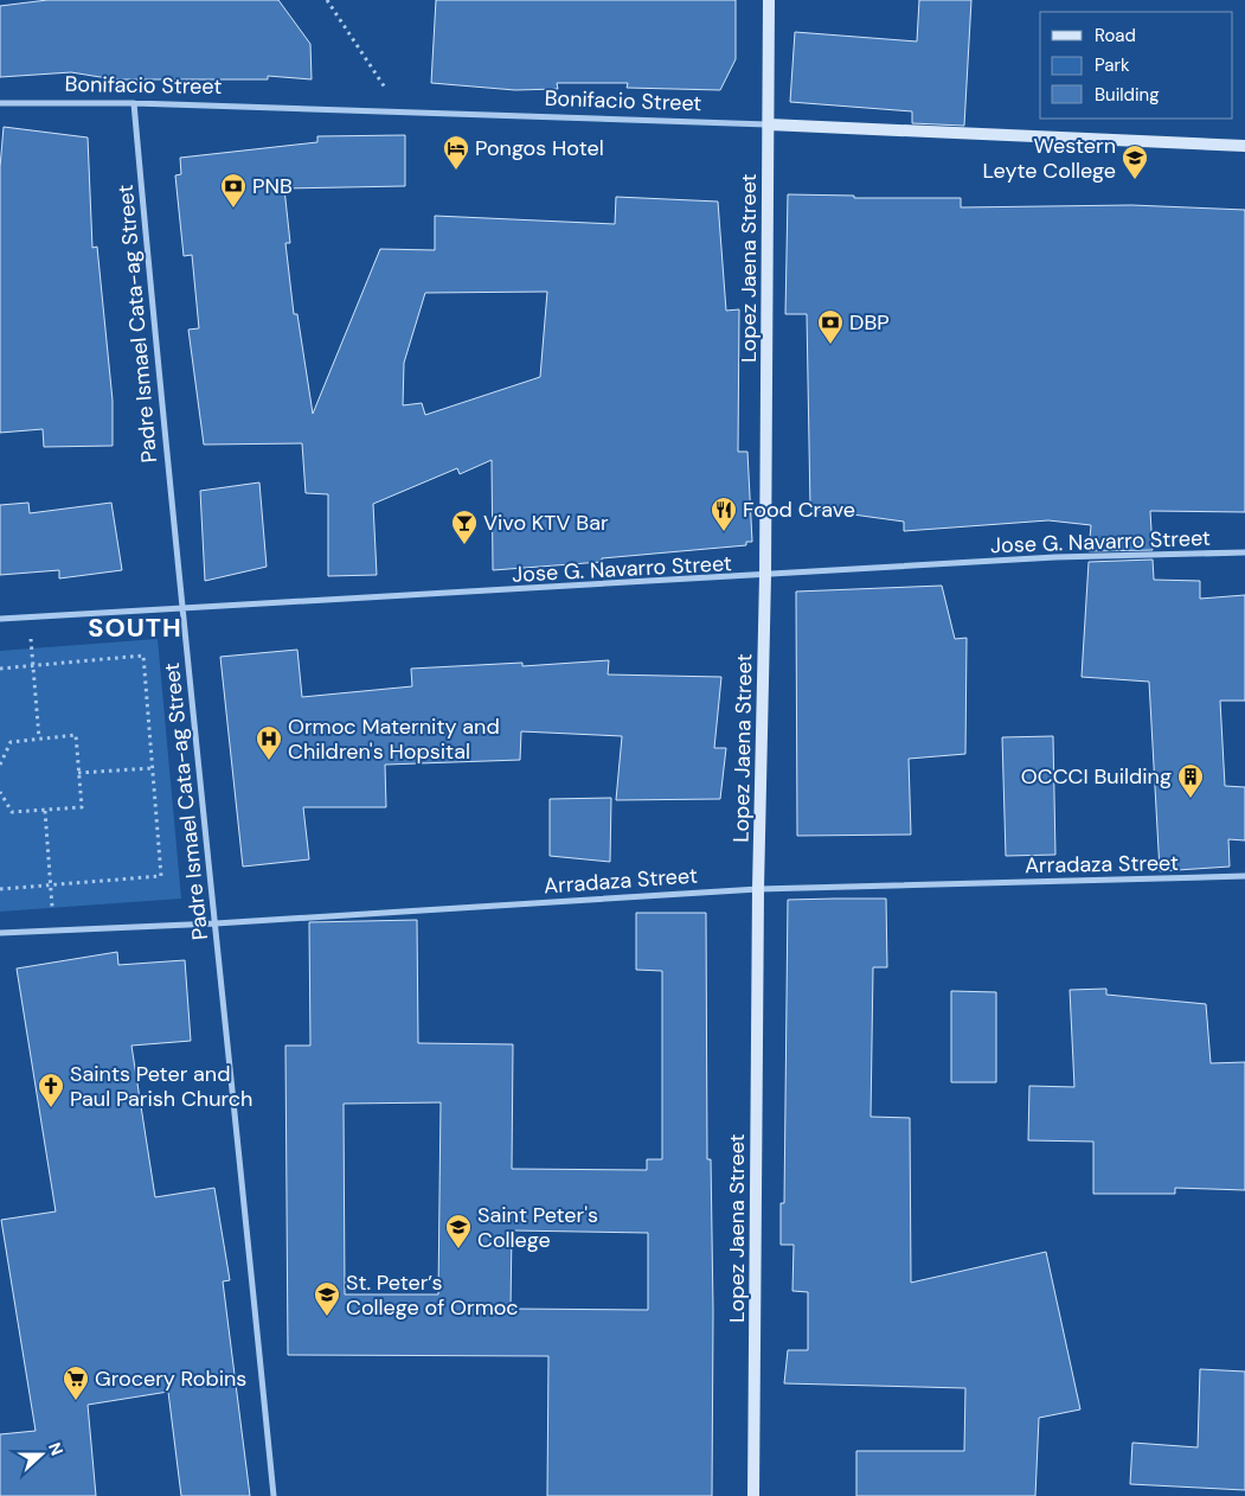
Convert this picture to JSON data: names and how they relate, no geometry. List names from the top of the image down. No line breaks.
{"streets":{"street":["Bonifacio Street","Lopez Jaena Street","Padre Ismael Cata-ag Street","Jose G. Navarro Street","Arradaza Street"]},"crossings":[["Bonifacio Street","Lopez Jaena Street"],["Bonifacio Street","Padre Ismael Cata-ag Street"],["Lopez Jaena Street","Jose G. Navarro Street"],["Lopez Jaena Street","Arradaza Street"],["Padre Ismael Cata-ag Street","Jose G. Navarro Street"],["Padre Ismael Cata-ag Street","Arradaza Street"]],"districts":["SOUTH"],"places":{"hotel":["Pongos Hotel"],"school or university":["Western Leyte College","Saint Peter's College","St. Peter’s College of Ormoc"],"bank":["PNB","DBP"],"restaurant":["Food Crave"],"bar":["Vivo KTV Bar"],"hospital":["Ormoc Maternity and Children's Hopsital"],"building":["OCCCI Building"],"church":["Saints Peter and Paul Parish Church"],"supermarket":["Grocery Robins"]},"legend":["Road","Park","Building"],"north":"right"}
